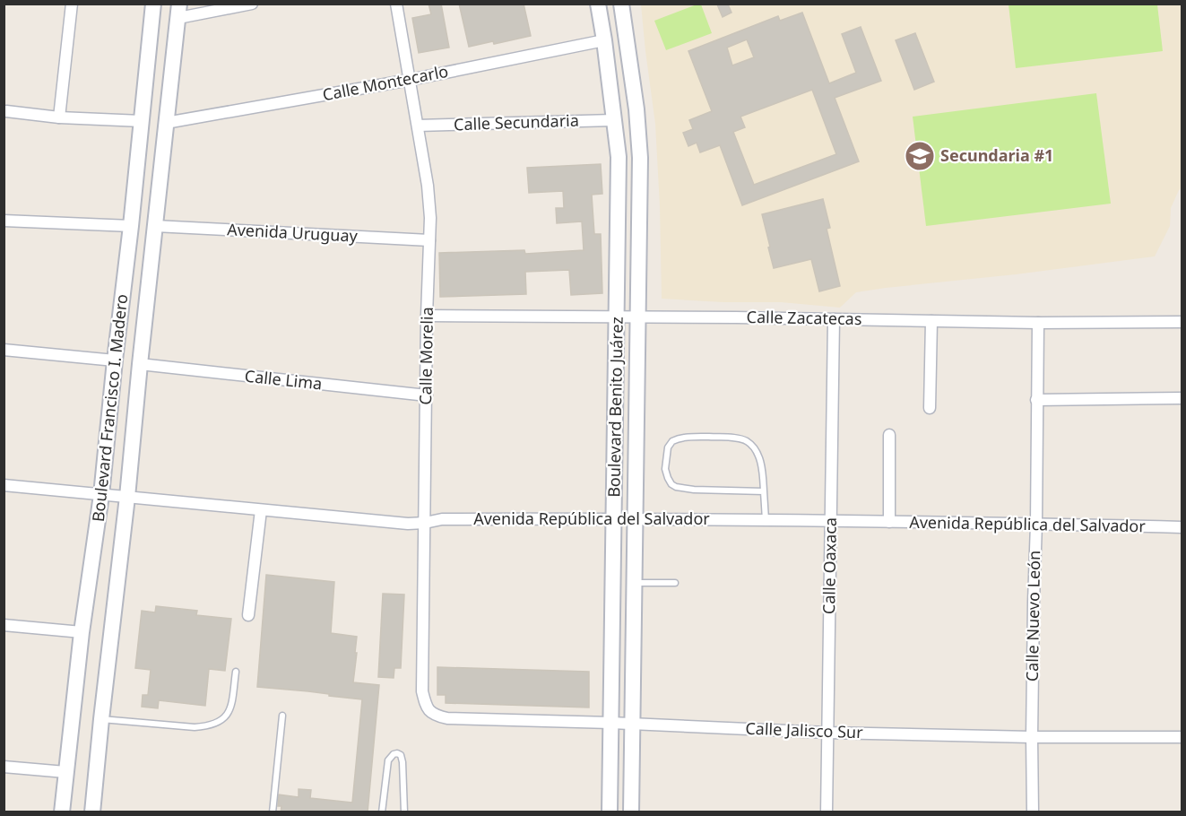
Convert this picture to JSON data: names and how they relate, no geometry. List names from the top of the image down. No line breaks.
{"streets":{"main road":["Boulevard Benito Juárez","Boulevard Francisco I. Madero"],"street":["Calle Montecarlo","Calle Secundaria","Avenida Uruguay","Calle Zacatecas","Calle Morelia","Calle Lima","Avenida República del Salvador","Calle Oaxaca","Calle Nuevo León","Calle Jalisco Sur"]},"crossings":[["Calle Montecarlo","Calle Morelia"],["Calle Montecarlo","Boulevard Benito Juárez"],["Calle Montecarlo","Boulevard Francisco I. Madero"],["Calle Secundaria","Calle Morelia"],["Calle Secundaria","Boulevard Benito Juárez"],["Avenida Uruguay","Calle Morelia"],["Avenida Uruguay","Boulevard Francisco I. Madero"],["Calle Zacatecas","Calle Morelia"],["Calle Zacatecas","Boulevard Benito Juárez"],["Calle Zacatecas","Calle Oaxaca"],["Calle Zacatecas","Calle Nuevo León"],["Calle Morelia","Calle Lima"],["Calle Morelia","Avenida República del Salvador"],["Calle Morelia","Calle Jalisco Sur"],["Calle Lima","Boulevard Francisco I. Madero"],["Boulevard Benito Juárez","Avenida República del Salvador"],["Boulevard Benito Juárez","Calle Jalisco Sur"],["Boulevard Francisco I. Madero","Avenida República del Salvador"],["Avenida República del Salvador","Calle Oaxaca"],["Avenida República del Salvador","Calle Nuevo León"],["Calle Oaxaca","Calle Jalisco Sur"],["Calle Nuevo León","Calle Jalisco Sur"]],"places":{"school or university":["Secundaria #1"]}}
